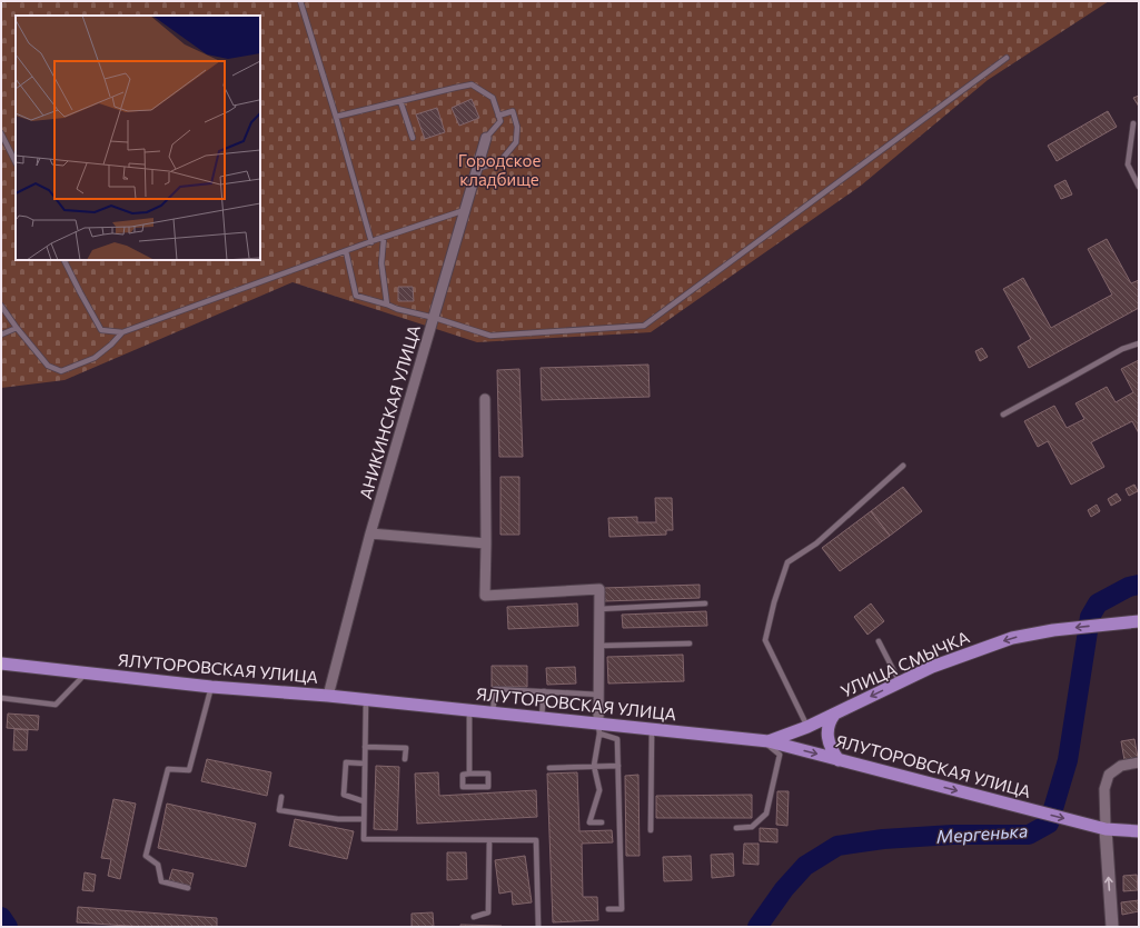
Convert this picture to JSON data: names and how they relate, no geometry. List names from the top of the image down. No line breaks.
{"streets":{"main road":["УЛИЦА СМЫЧКА","ЯЛУТОРОВСКАЯ УЛИЦА"],"street":["АНИКИНСКАЯ УЛИЦА"]},"crossings":[["АНИКИНСКАЯ УЛИЦА","ЯЛУТОРОВСКАЯ УЛИЦА"],["УЛИЦА СМЫЧКА","ЯЛУТОРОВСКАЯ УЛИЦА"]],"one_way":["УЛИЦА СМЫЧКА"],"water":["Мергенька"],"parks":["Городское кладбище"]}
